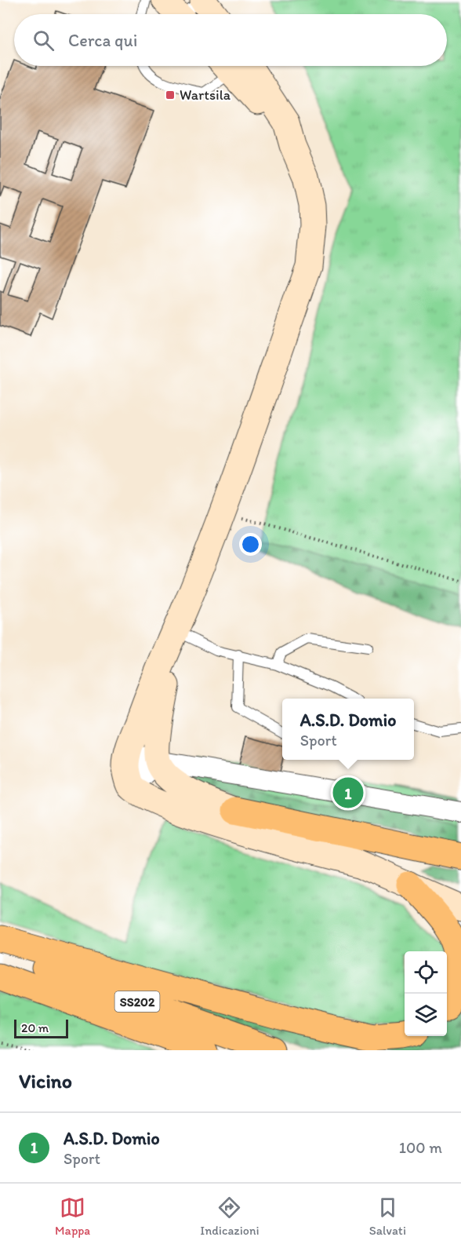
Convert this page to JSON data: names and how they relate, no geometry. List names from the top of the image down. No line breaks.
{"streets":{"highway":["SS202"]},"places":{"transit":["Wartsila"]},"scale_bar":"20 m","page":{"search":"Cerca qui","popup":["A.S.D. Domio","Sport"],"pins":"1","scale":"20 m","heading":"Vicino","list":[{"mark":"1","name":"A.S.D. Domio","note":"Sport","value":"100 m"}],"nav":["Mappa","Indicazioni","Salvati"]}}
